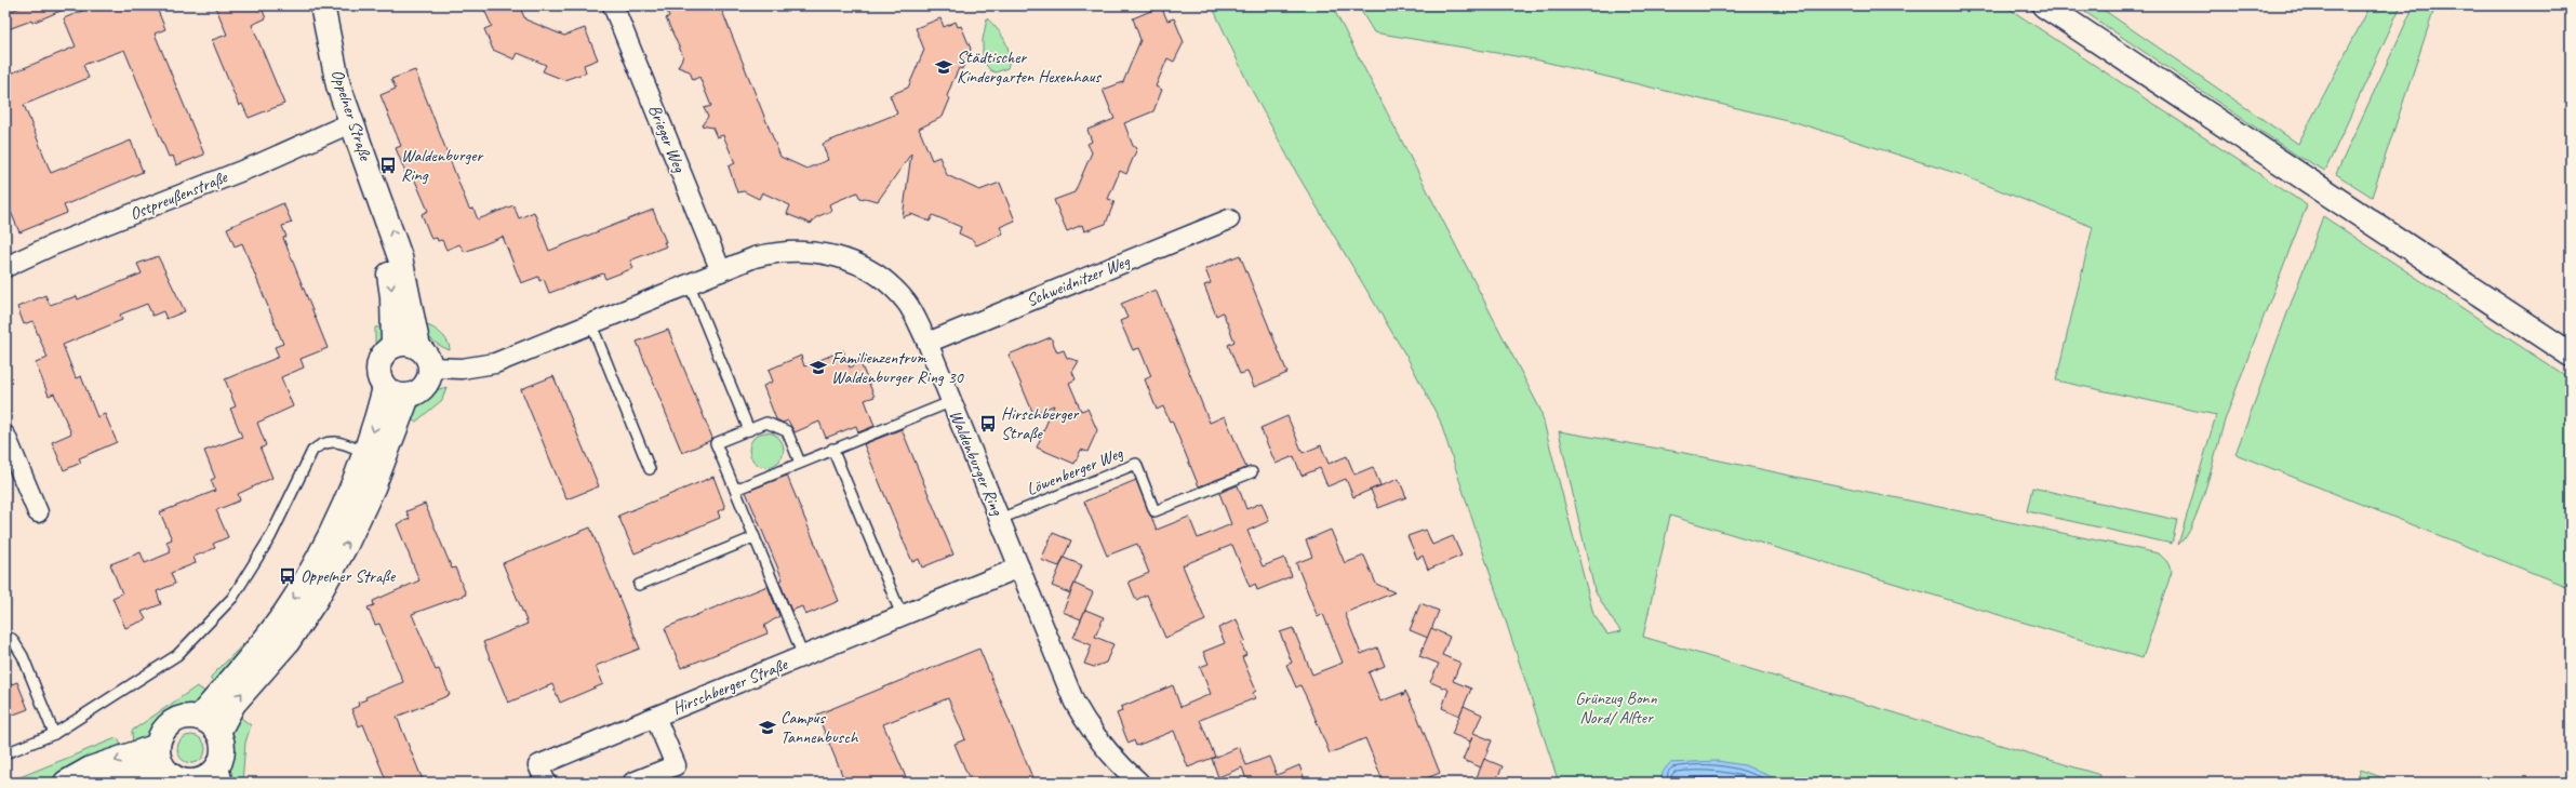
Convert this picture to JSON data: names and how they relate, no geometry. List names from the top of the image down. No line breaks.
{"streets":{"street":["Oppelner Straße","Brieger Weg","Ostpreußenstraße","Schweidnitzer Weg","Waldenburger Ring","Hirschberger Straße"],"lane":["Löwenberger Weg"]},"crossings":[["Oppelner Straße","Ostpreußenstraße"],["Oppelner Straße","Waldenburger Ring"],["Brieger Weg","Waldenburger Ring"],["Schweidnitzer Weg","Waldenburger Ring"],["Waldenburger Ring","Löwenberger Weg"],["Waldenburger Ring","Hirschberger Straße"]],"parks":["Grünzug Bonn Nord/ Alfter"],"places":{"school or university":["Städtischer Kindergarten Hexenhaus","Familienzentrum Waldenburger Ring 30","Campus Tannenbusch"],"bus stop":["Waldenburger Ring","Hirschberger Straße","Oppelner Straße"]}}
